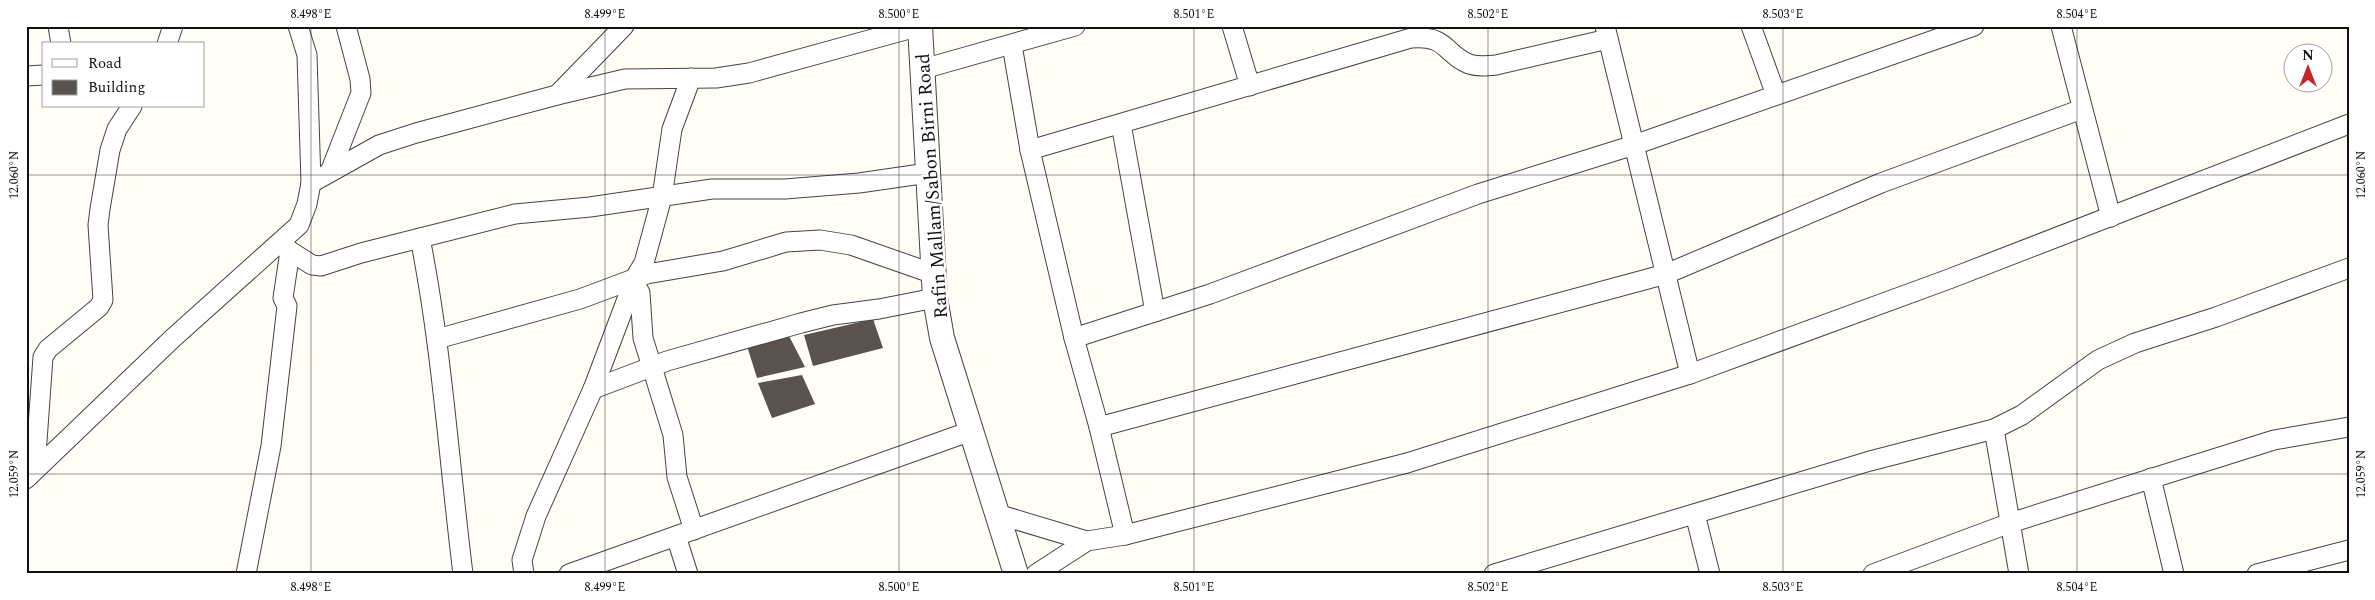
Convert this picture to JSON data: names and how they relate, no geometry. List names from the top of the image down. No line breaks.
{"streets":{"street":["Rafin Mallam/Sabon Birni Road"]},"legend":["Road","Building"],"north":"top","coordinates":["8.498°E","8.499°E","8.500°E","8.501°E","8.502°E","8.503°E","8.504°E","12.060°N","12.059°N"]}
